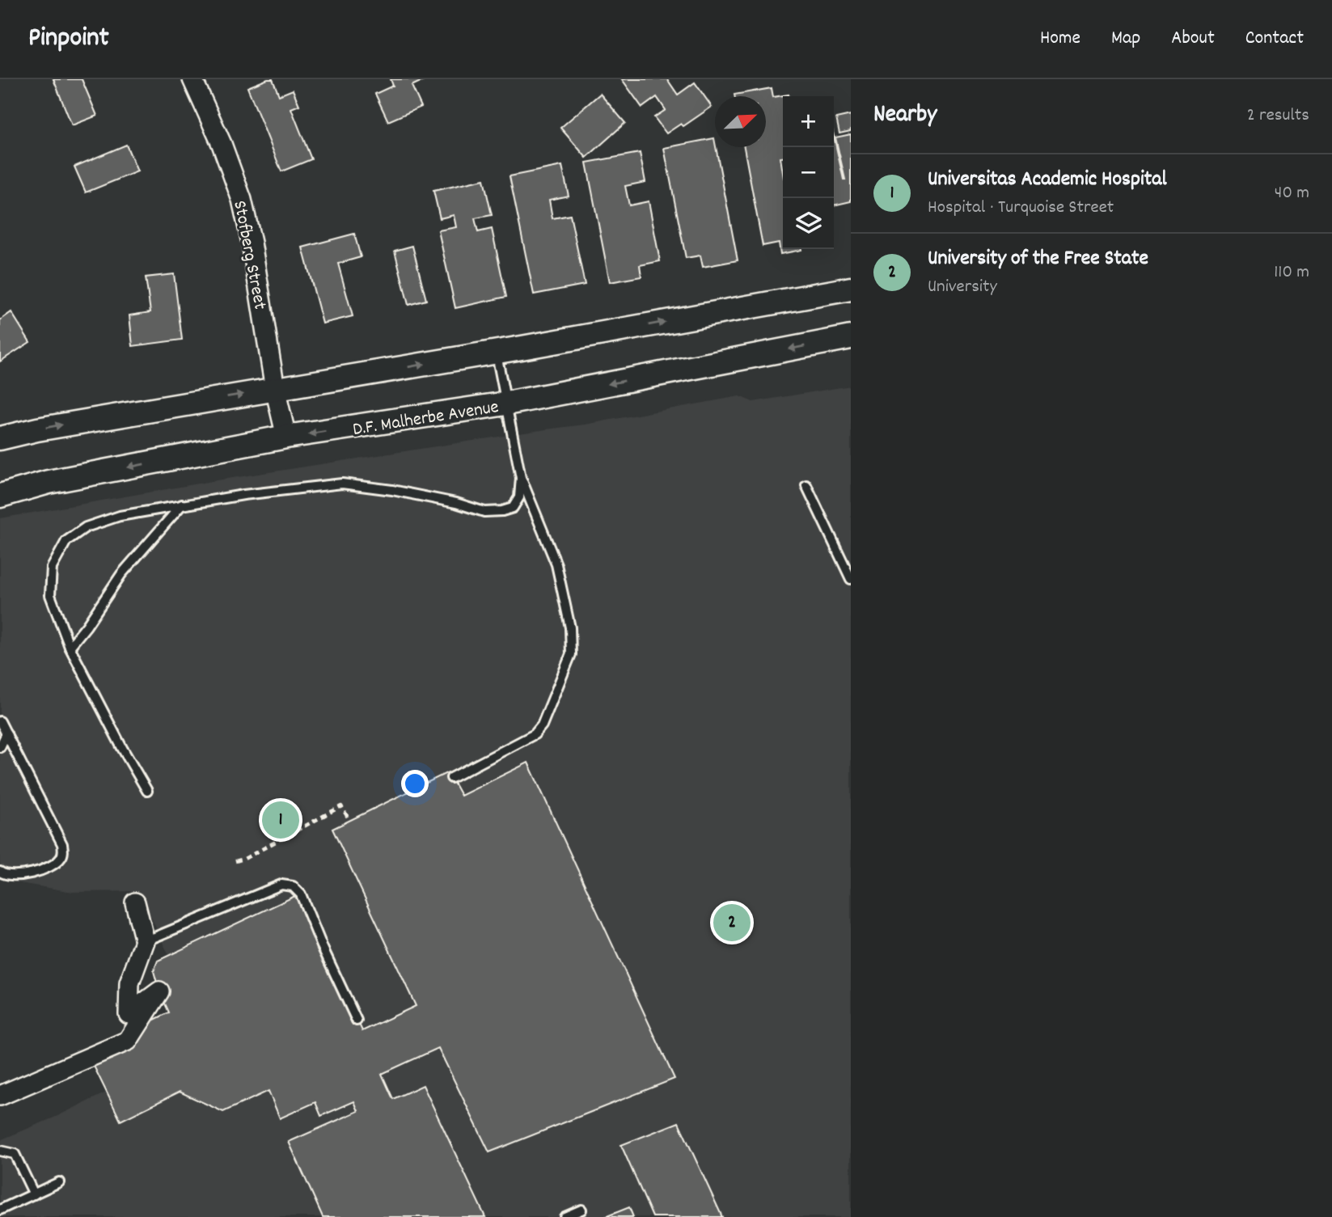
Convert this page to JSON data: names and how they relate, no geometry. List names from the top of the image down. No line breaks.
{"streets":{"street":["Stofberg Street","D.F. Malherbe Avenue"]},"crossings":[["Stofberg Street","D.F. Malherbe Avenue"]],"north":"top right","page":{"header":"Pinpoint","nav":["Home","Map","About","Contact"],"heading":["Nearby","2 results"],"map_buttons":["+","−"],"list":[{"mark":"1","name":"Universitas Academic Hospital","note":"Hospital · Turquoise Street","value":"40 m"},{"mark":"2","name":"University of the Free State","note":"University","value":"110 m"}],"pins":["1","2"]}}
